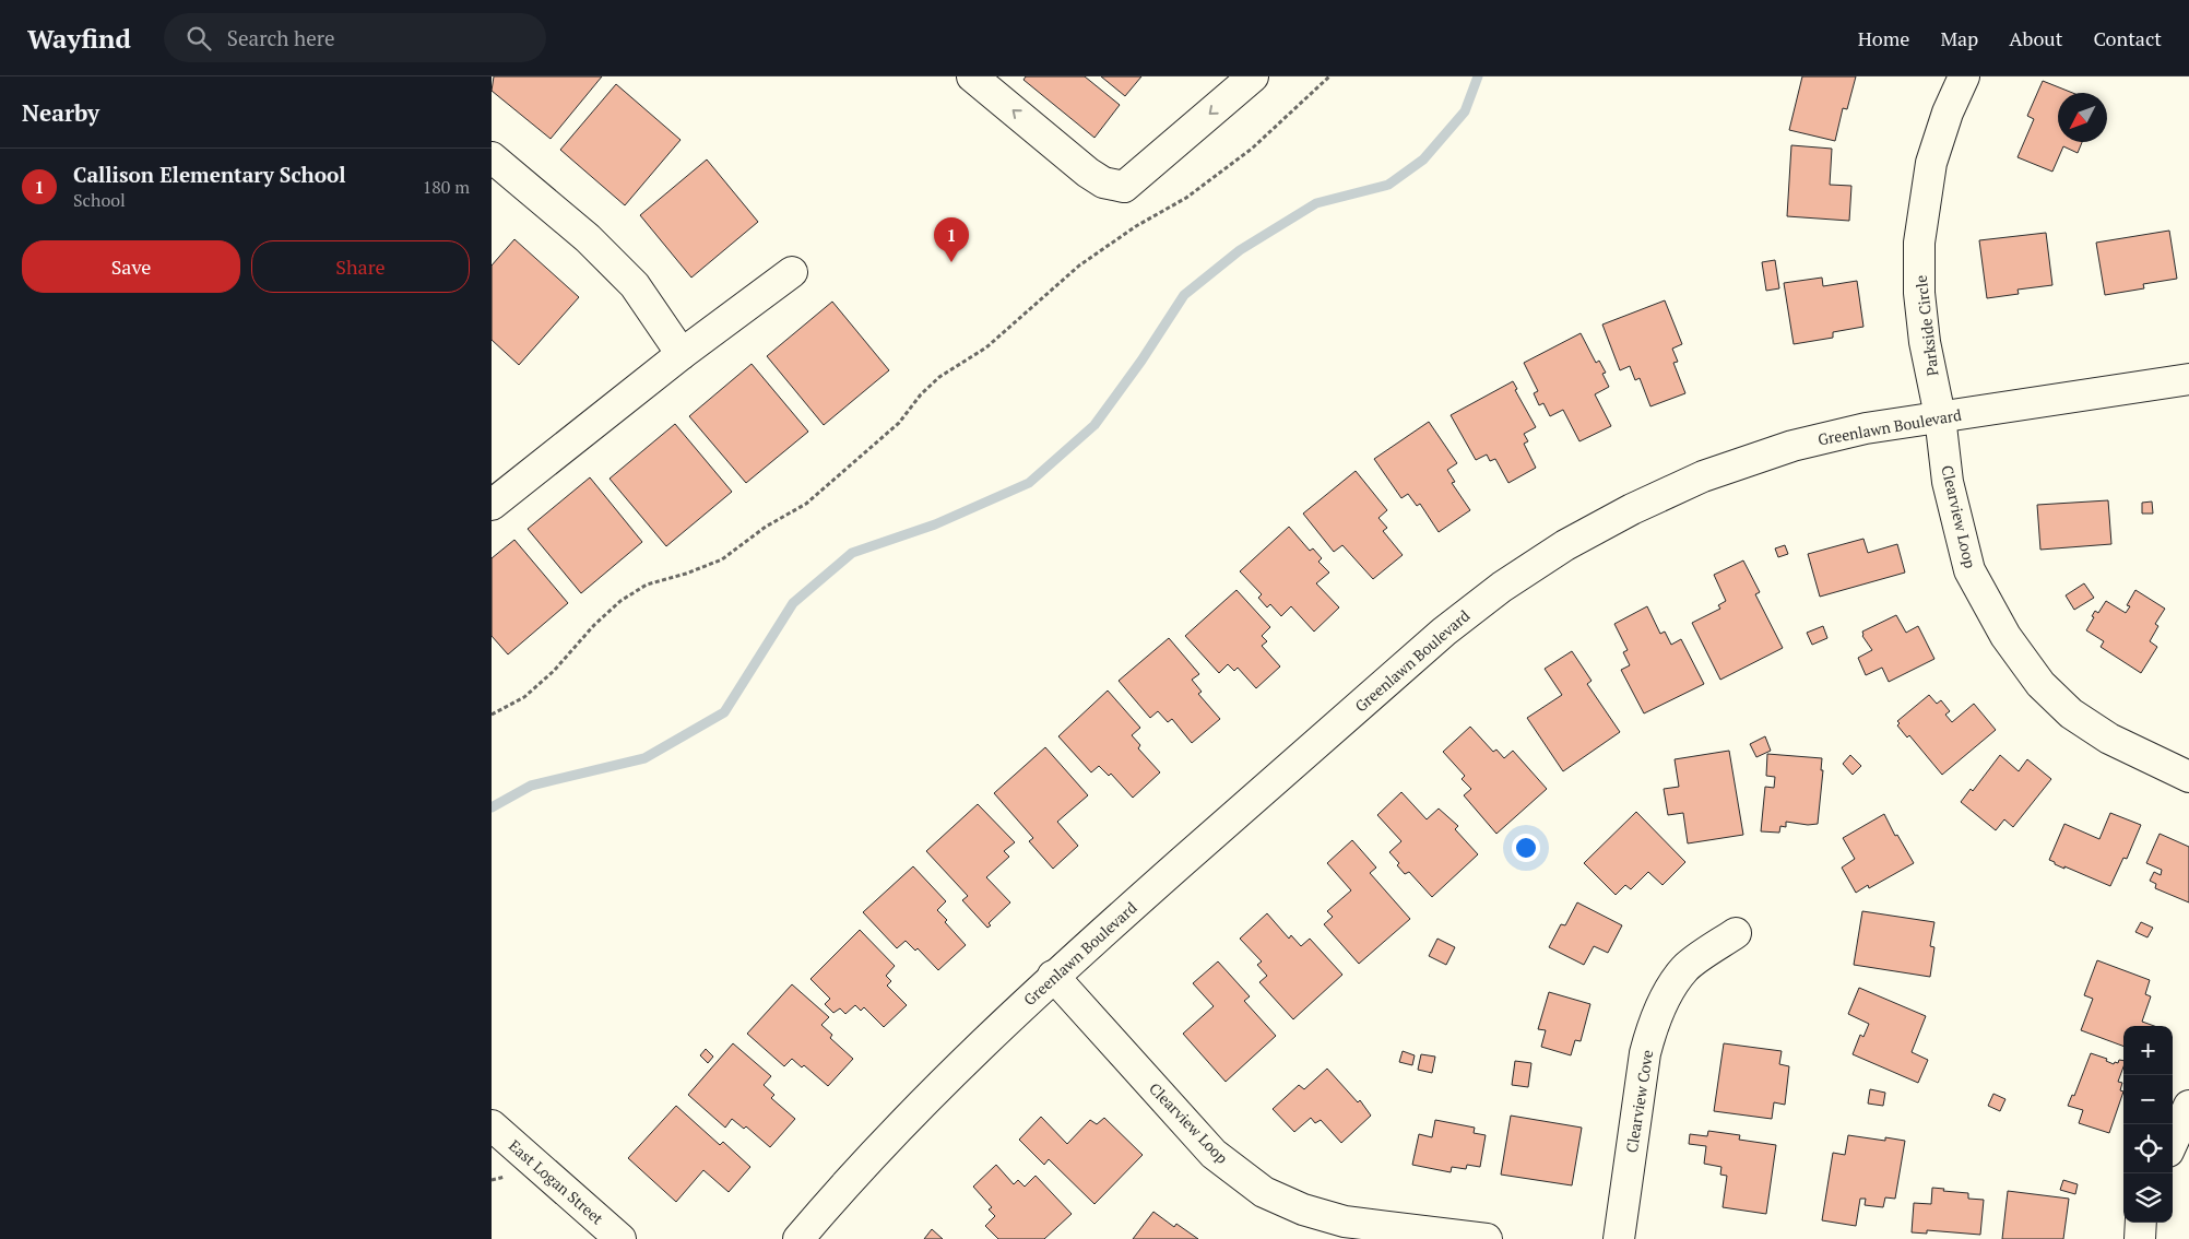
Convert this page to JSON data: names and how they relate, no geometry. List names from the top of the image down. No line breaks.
{"streets":{"street":["Parkside Circle","Greenlawn Boulevard","Clearview Loop","Clearview Cove","East Logan Street"]},"crossings":[["Parkside Circle","Greenlawn Boulevard"],["Parkside Circle","Clearview Loop"],["Greenlawn Boulevard","Clearview Loop"]],"north":"bottom left","page":{"header":"Wayfind","search":"Search here","nav":["Home","Map","About","Contact"],"heading":"Nearby","list":[{"mark":"1","name":"Callison Elementary School","note":"School","value":"180 m"}],"pins":"1","buttons":["Save","Share"],"map_buttons":["+","−"]}}
